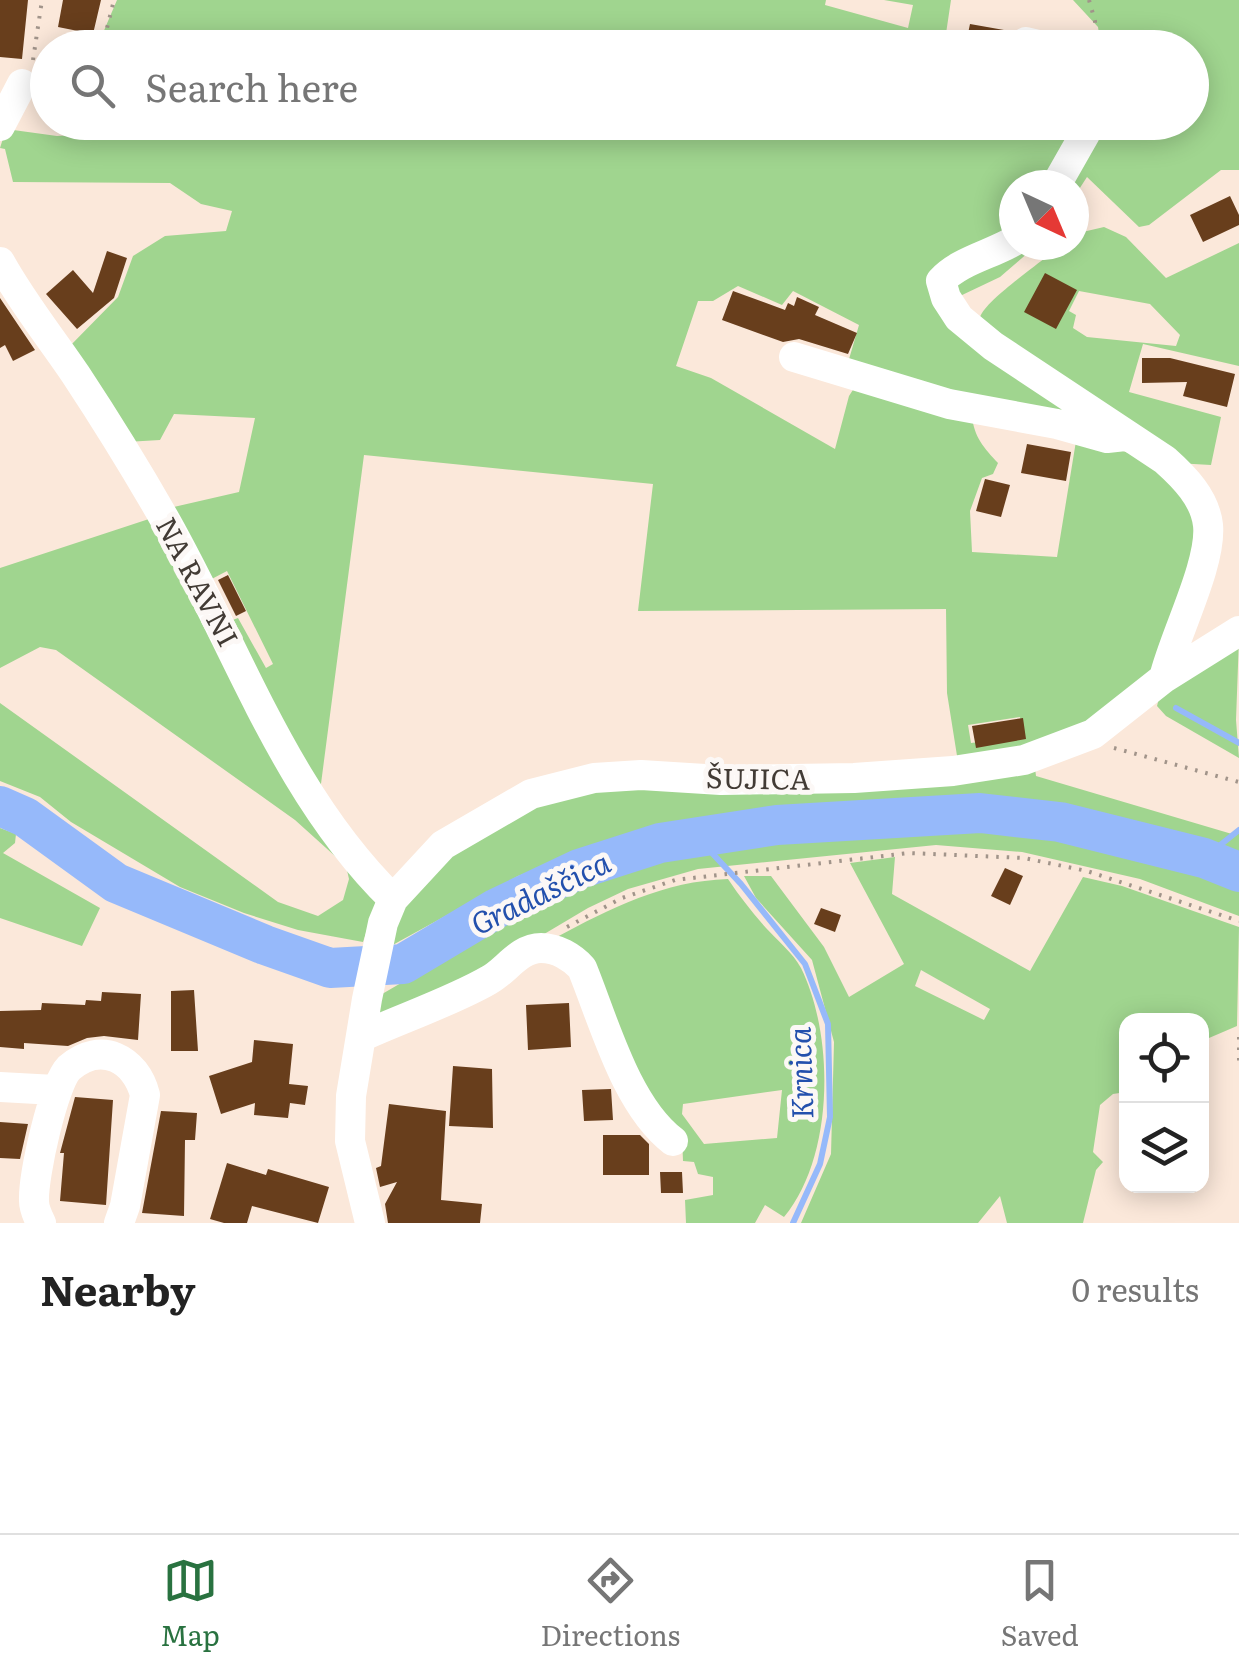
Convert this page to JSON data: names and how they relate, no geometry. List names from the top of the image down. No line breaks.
{"streets":{"street":["NA RAVNI","ŠUJICA"]},"crossings":[["NA RAVNI","ŠUJICA"]],"water":["Gradaščica","Krnica"],"north":"bottom right","page":{"search":"Search here","heading":["Nearby","0 results"],"nav":["Map","Directions","Saved"]}}
